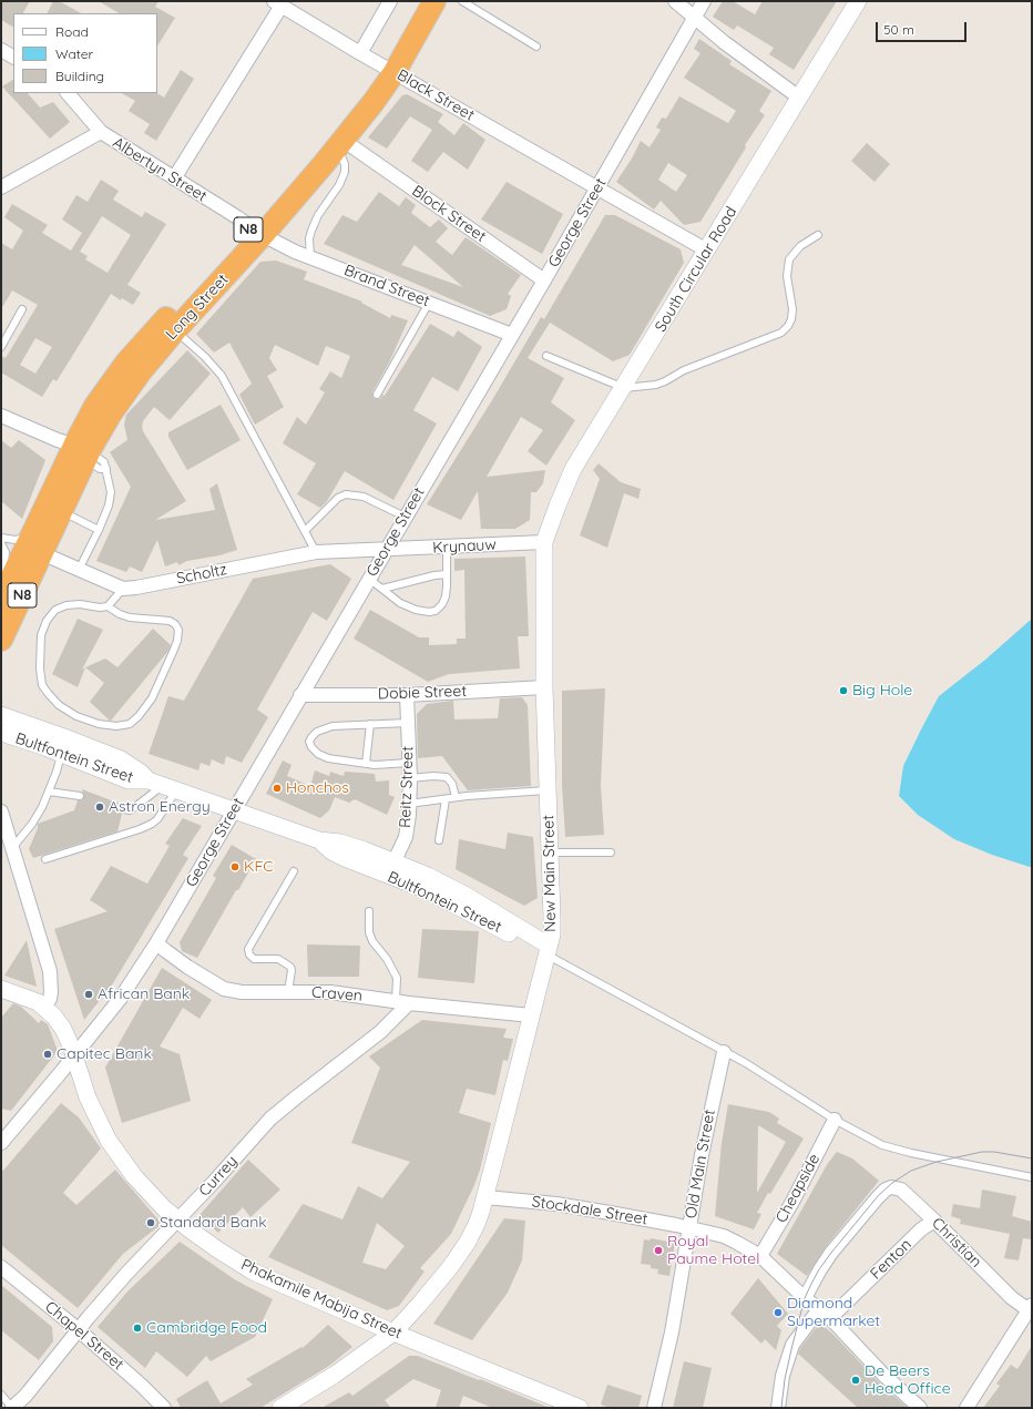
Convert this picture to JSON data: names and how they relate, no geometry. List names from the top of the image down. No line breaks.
{"streets":{"highway":["N8","Long Street"],"street":["Black Street","Albertyn Street","Block Street","George Street","South Circular Road","Brand Street","Krynauw","Scholtz","Dobie Street","Bultfontein Street","Reitz Street","New Main Street","Craven","Old Main Street","Currey","Cheapside","Stockdale Street","Christian","Fenton","Phakamile Mabija Street","Chapel Street"]},"crossings":[["Black Street","George Street"],["Black Street","South Circular Road"],["Black Street","Long Street"],["Albertyn Street","Brand Street"],["Albertyn Street","Long Street"],["Block Street","George Street"],["Block Street","Long Street"],["George Street","Brand Street"],["George Street","Krynauw"],["George Street","Scholtz"],["George Street","Dobie Street"],["George Street","Bultfontein Street"],["George Street","Craven"],["George Street","Phakamile Mabija Street"],["South Circular Road","Krynauw"],["South Circular Road","New Main Street"],["Brand Street","Long Street"],["Krynauw","Scholtz"],["Krynauw","New Main Street"],["Dobie Street","Reitz Street"],["Dobie Street","New Main Street"],["Bultfontein Street","Reitz Street"],["Bultfontein Street","New Main Street"],["New Main Street","Craven"],["New Main Street","Stockdale Street"],["New Main Street","Phakamile Mabija Street"],["Craven","Currey"],["Old Main Street","Stockdale Street"],["Currey","Phakamile Mabija Street"],["Currey","Chapel Street"],["Cheapside","Stockdale Street"],["Stockdale Street","Christian"],["Stockdale Street","Fenton"],["Christian","Fenton"]],"places":["Big Hole","Honchos","Astron Energy","KFC","African Bank","Capitec Bank","Standard Bank","Royal Paume Hotel","Diamond Supermarket","Cambridge Food","De Beers Head Office"],"legend":["Road","Water","Building"],"scale_bar":"50 m"}
